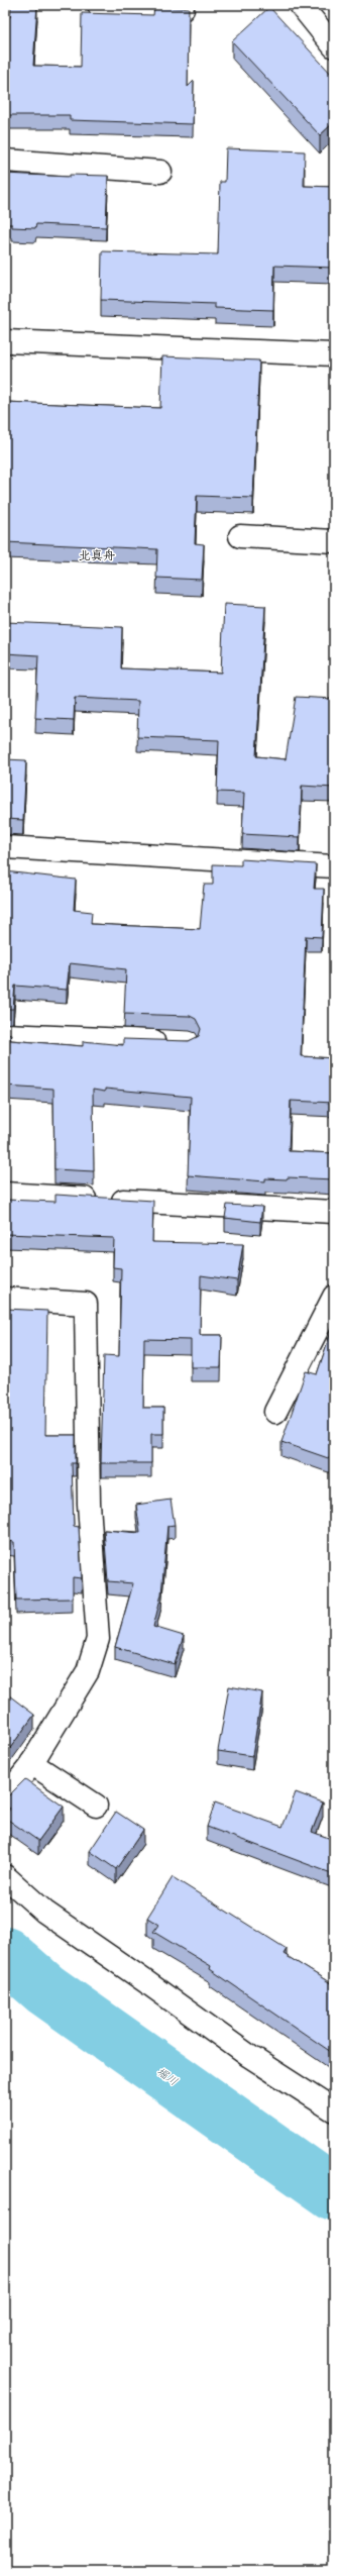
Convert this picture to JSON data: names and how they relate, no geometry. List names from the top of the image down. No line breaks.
{"districts":["北真舟"],"water":["堀川"]}
